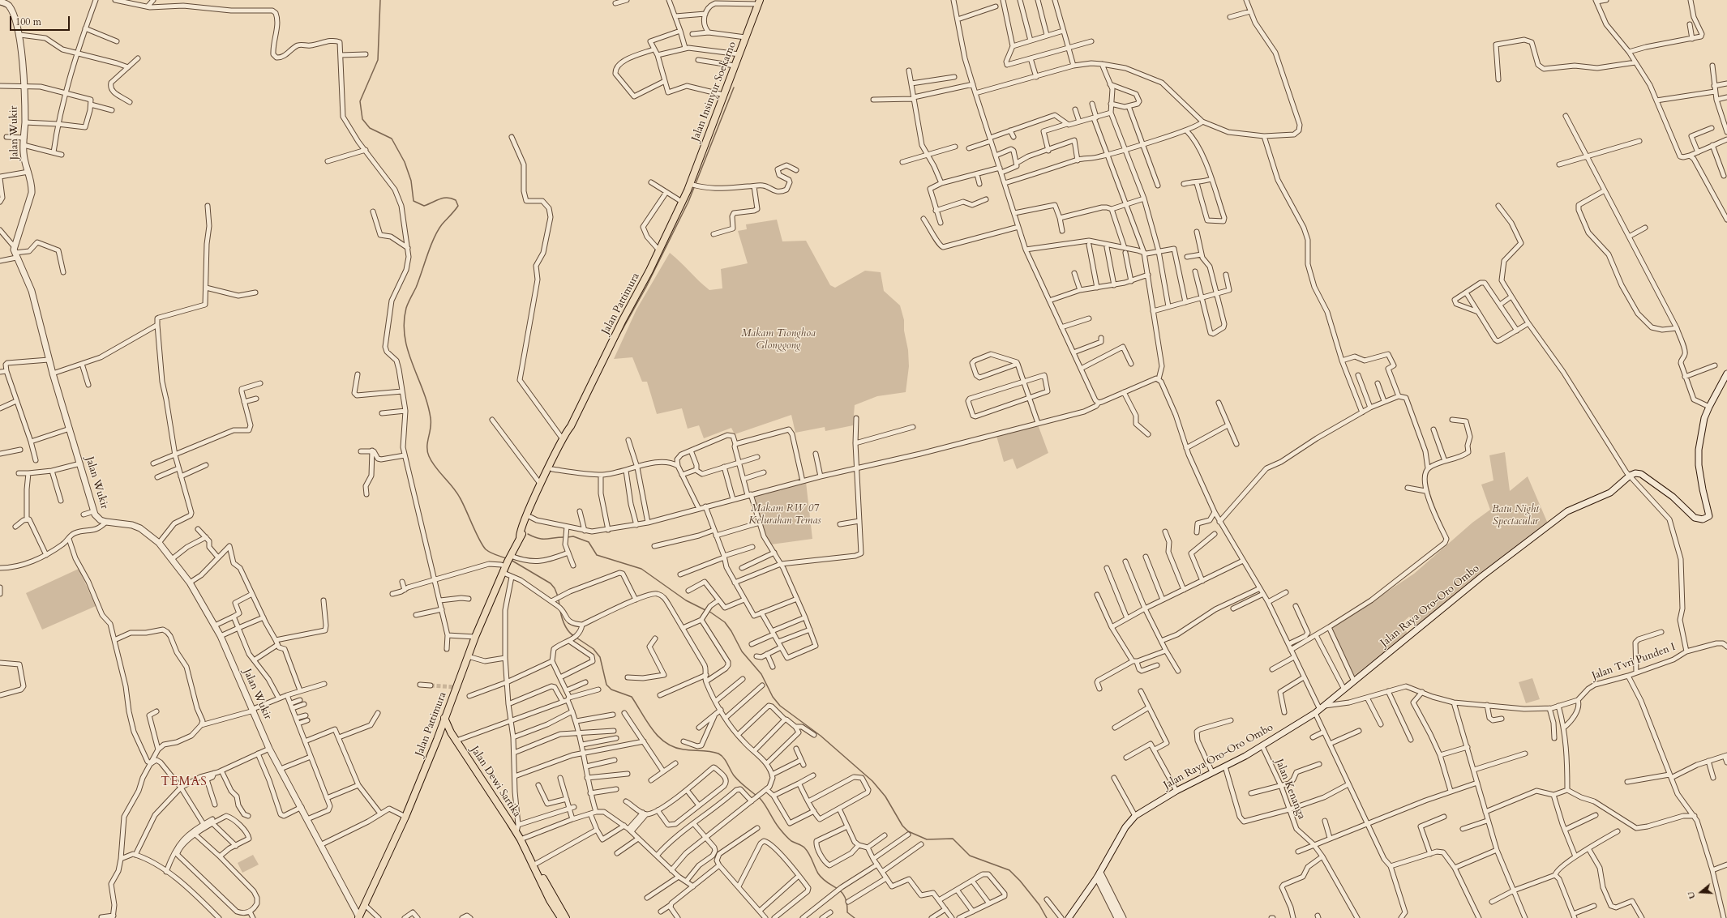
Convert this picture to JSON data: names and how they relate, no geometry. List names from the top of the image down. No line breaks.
{"streets":{"main road":["Jalan Insinyur Soekarno","Jalan Pattimura","Jalan Dewi Sartika"],"street":["Jalan Wukir","Jalan Raya Oro-Oro Ombo","Jalan Tvri Punden I","Jalan Kenanga"]},"crossings":[["Jalan Insinyur Soekarno","Jalan Pattimura"],["Jalan Wukir","Jalan Pattimura"],["Jalan Pattimura","Jalan Dewi Sartika"],["Jalan Raya Oro-Oro Ombo","Jalan Tvri Punden I"],["Jalan Raya Oro-Oro Ombo","Jalan Kenanga"]],"districts":["TEMAS"],"parks":["Makam Tionghoa Glonggong","Makam RW 07 Kelurahan Temas","Batu Night Spectacular"],"scale_bar":"100 m","north":"left"}
